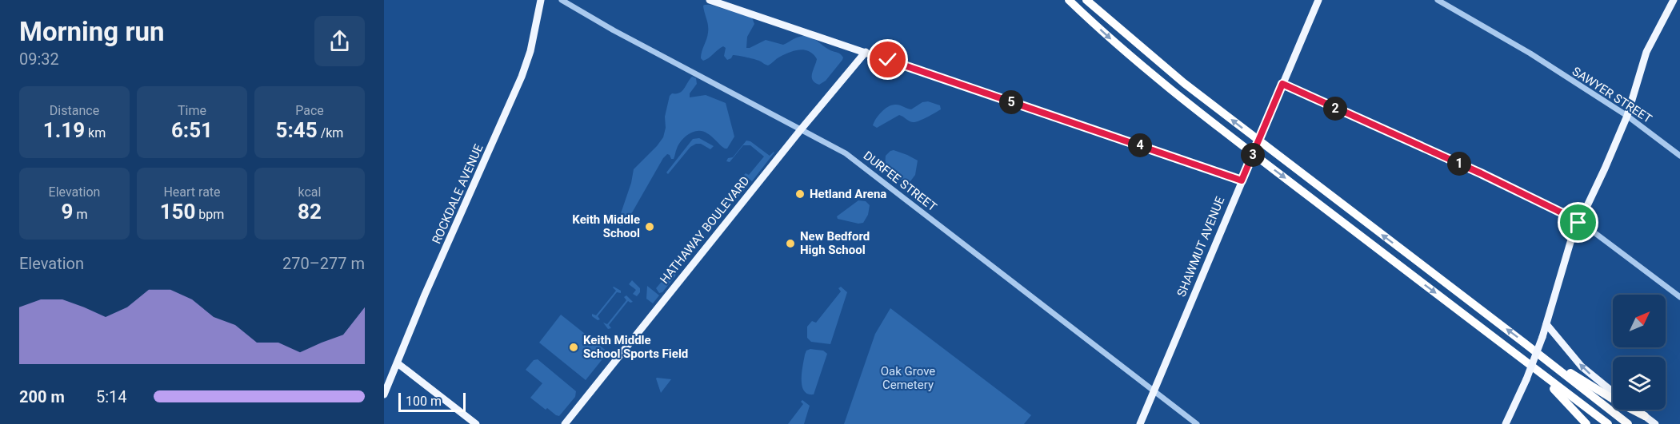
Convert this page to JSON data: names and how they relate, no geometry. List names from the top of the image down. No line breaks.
{"streets":{"main road":["ROCKDALE AVENUE","HATHAWAY BOULEVARD","SHAWMUT AVENUE"],"street":["SAWYER STREET","DURFEE STREET"]},"crossings":[["DURFEE STREET","HATHAWAY BOULEVARD"],["DURFEE STREET","SHAWMUT AVENUE"]],"parks":["Oak Grove Cemetery"],"places":["Hetland Arena","Keith Middle School","New Bedford High School","Keith Middle School Sports Field"],"scale_bar":"100 m","north":"top right","page":{"heading":["Morning run","09:32"],"stats":[["Distance","1.19 km"],["Time","6:51"],["Pace","5:45 /km"],["Elevation","9 m"],["Heart rate","150 bpm"],["kcal","82"]],"pins":["5","2","4","3","1"],"chart":["Elevation","270–277 m"],"list":[{"name":"200 m","note":"5:14"}],"scale":"100 m"}}
